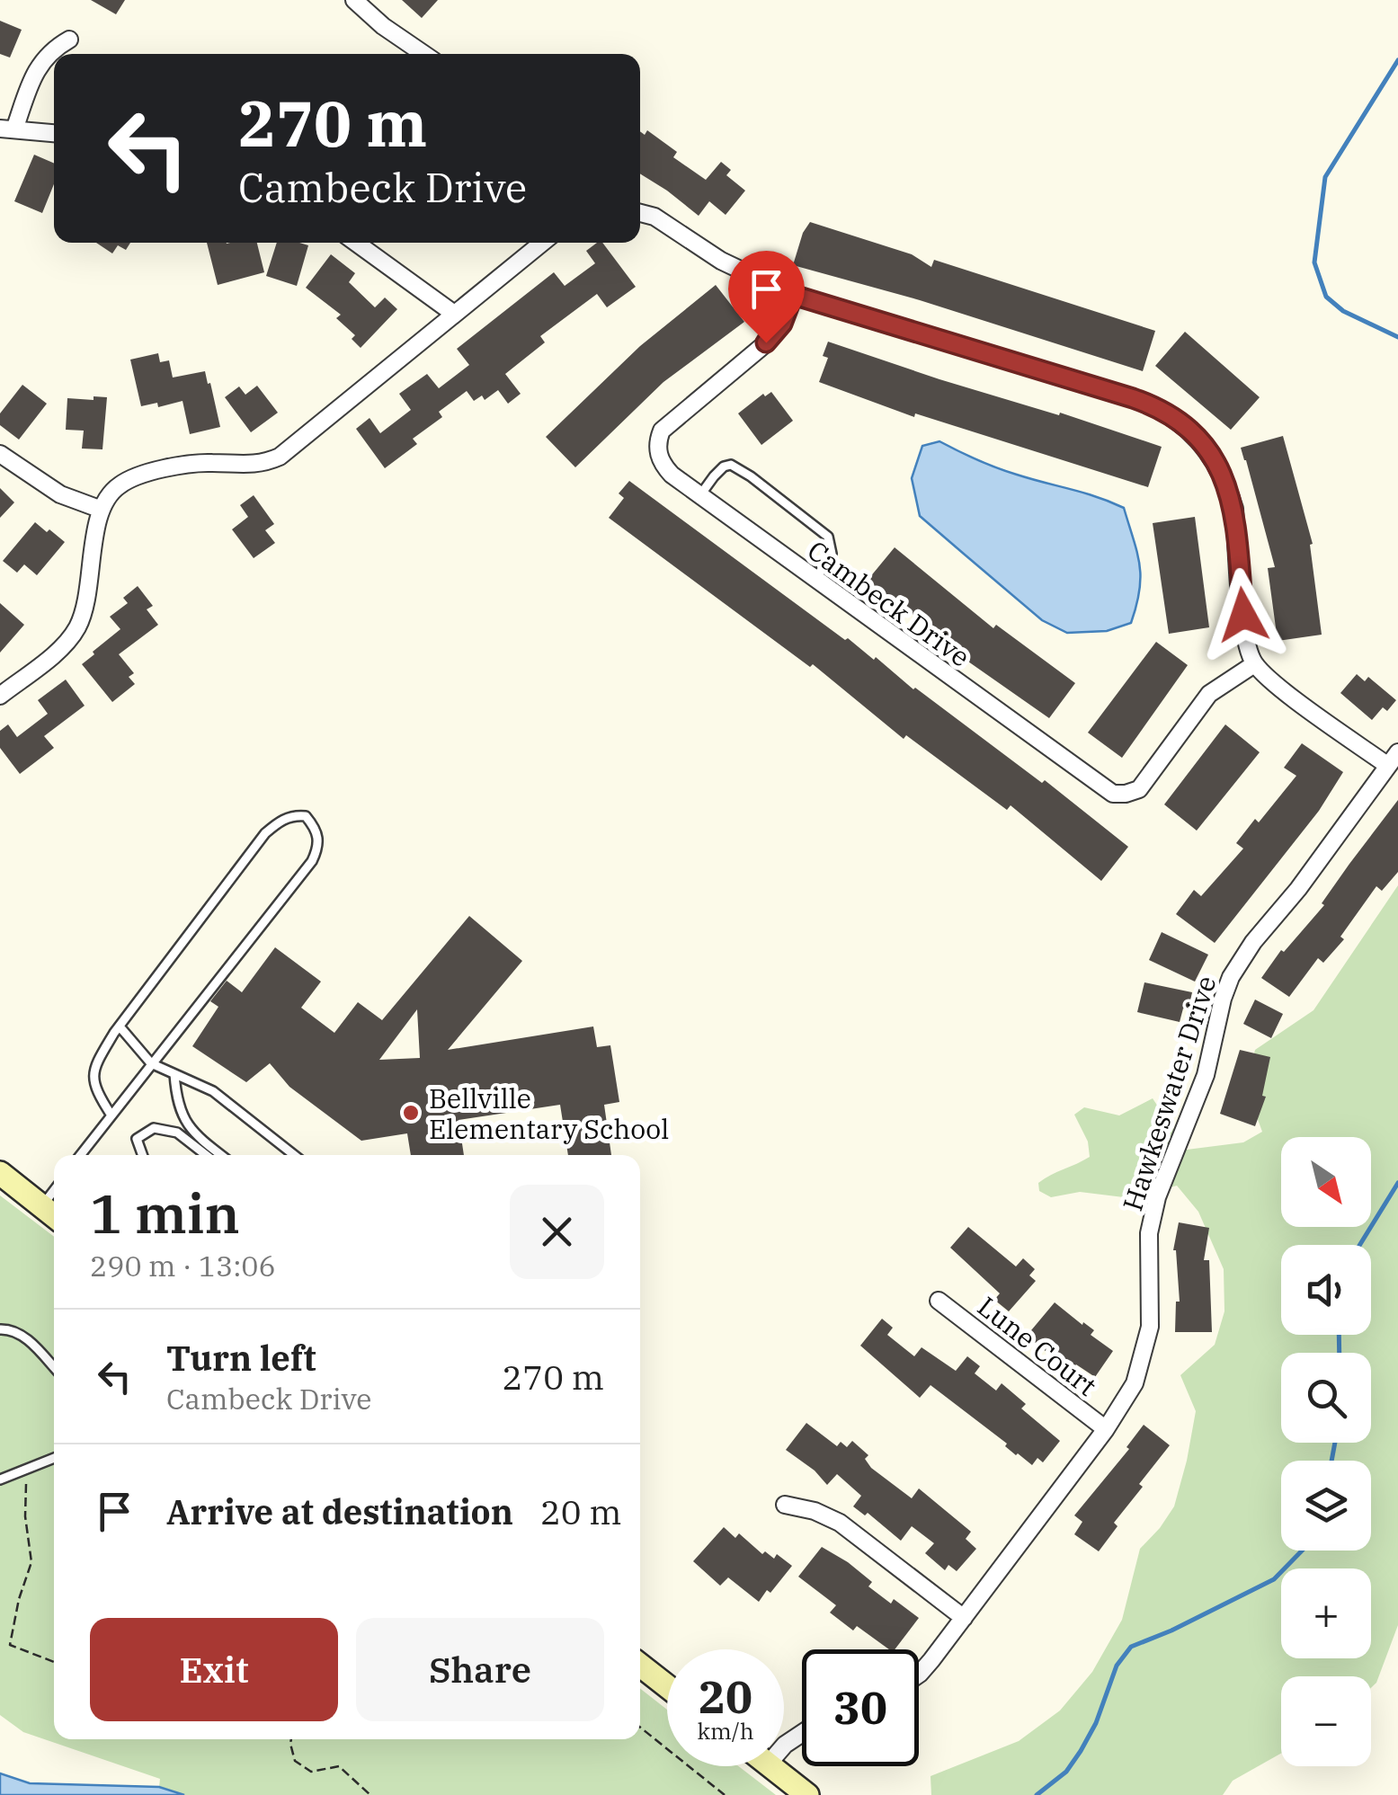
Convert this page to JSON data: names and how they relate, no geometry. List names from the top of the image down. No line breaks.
{"streets":{"street":["Cambeck Drive","Hawkeswater Drive","Lune Court"]},"crossings":[["Hawkeswater Drive","Lune Court"]],"places":["Bellville Elementary School"],"north":"bottom right","page":{"turn":["270 m","Cambeck Drive"],"map_buttons":["+","−"],"heading":["1 min","290 m · 13:06"],"list":[{"name":"Turn left","note":"Cambeck Drive","value":"270 m"},{"name":"Arrive at destination","value":"20 m"}],"buttons":["Exit","Share"],"speed":"20 km/h","limit":"30"}}
